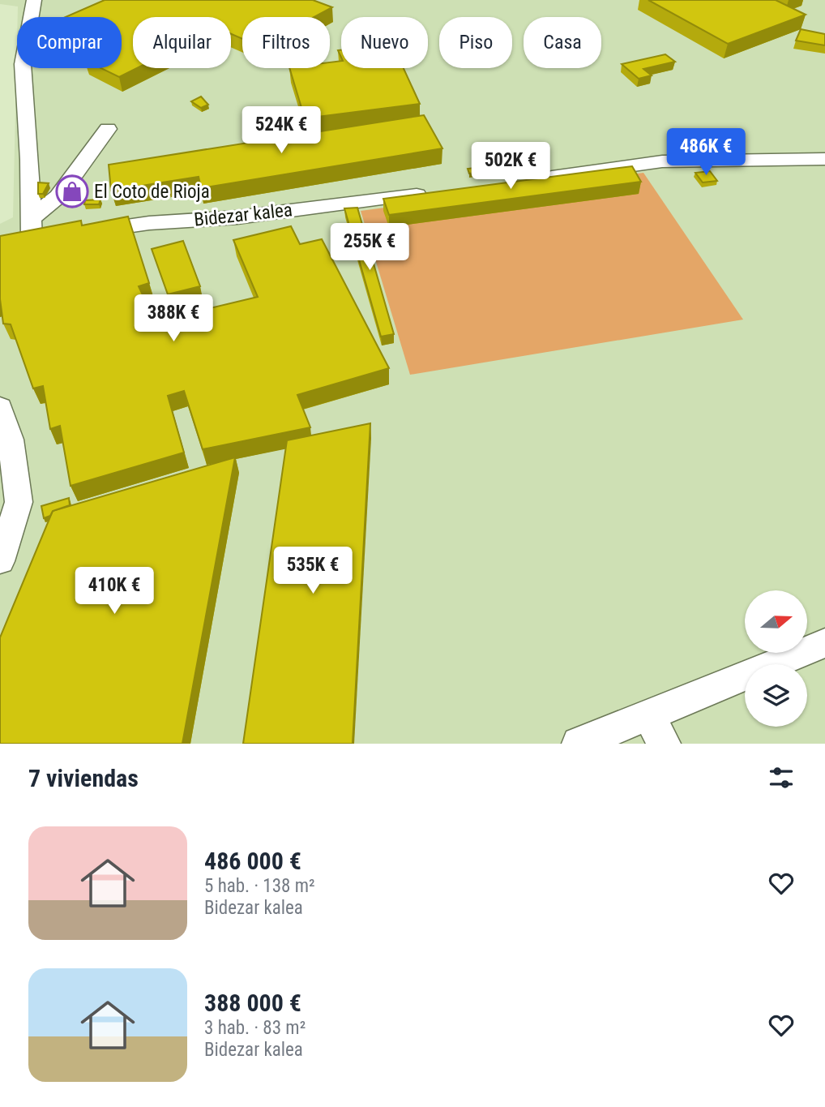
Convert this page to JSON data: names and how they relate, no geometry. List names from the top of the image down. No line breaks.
{"streets":{"street":["Bidezar kalea"]},"places":{"shop":["El Coto de Rioja"]},"north":"right","page":{"chip":["Comprar","Alquilar","Filtros","Nuevo","Piso","Casa"],"price":["524K €","486K €","502K €","255K €","388K €","535K €","410K €"],"heading":"7 viviendas","list":[{"name":"486 000 €","note":"5 hab. · 138 m² · Bidezar kalea"},{"name":"388 000 €","note":"3 hab. · 83 m² · Bidezar kalea"}]}}
